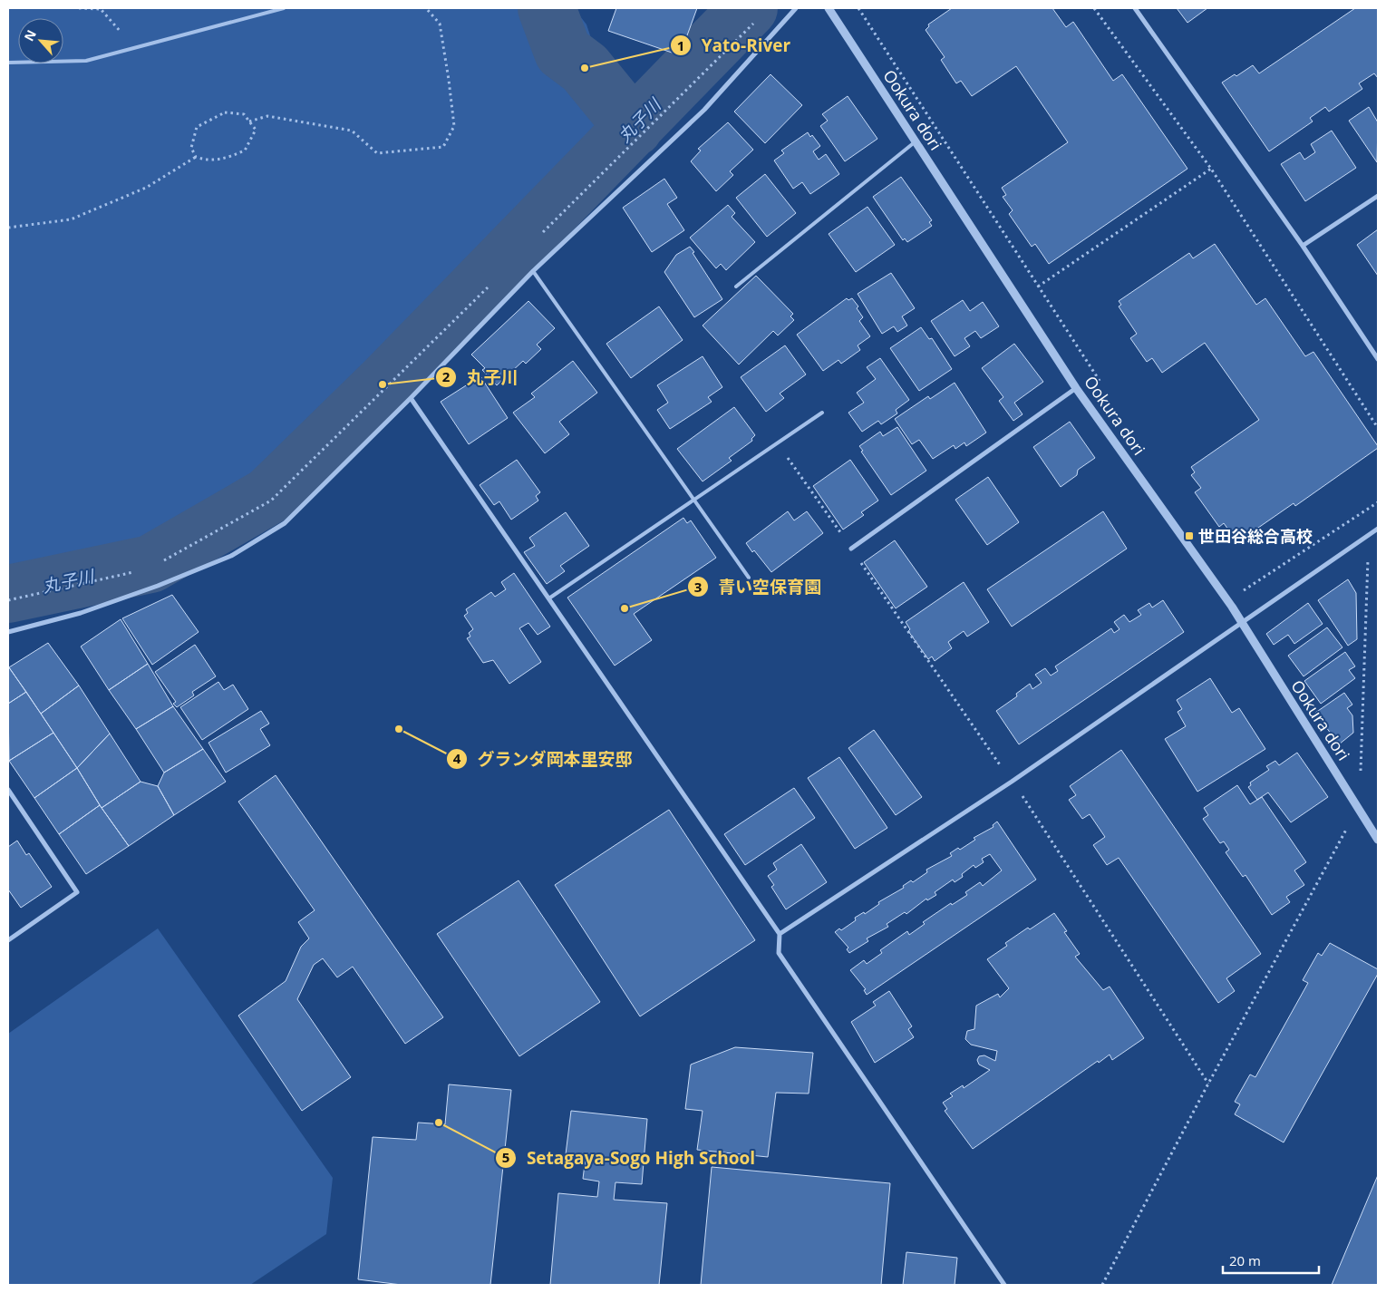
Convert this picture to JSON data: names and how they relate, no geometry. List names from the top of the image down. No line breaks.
{"streets":{"street":["Ookura dori"]},"water":["丸子川"],"places":{"other":["Yato-River","丸子川","青い空保育園","グランダ岡本里安邸","Setagaya-Sogo High School"],"transit":["世田谷総合高校"]},"scale_bar":"20 m","north":"top left"}
